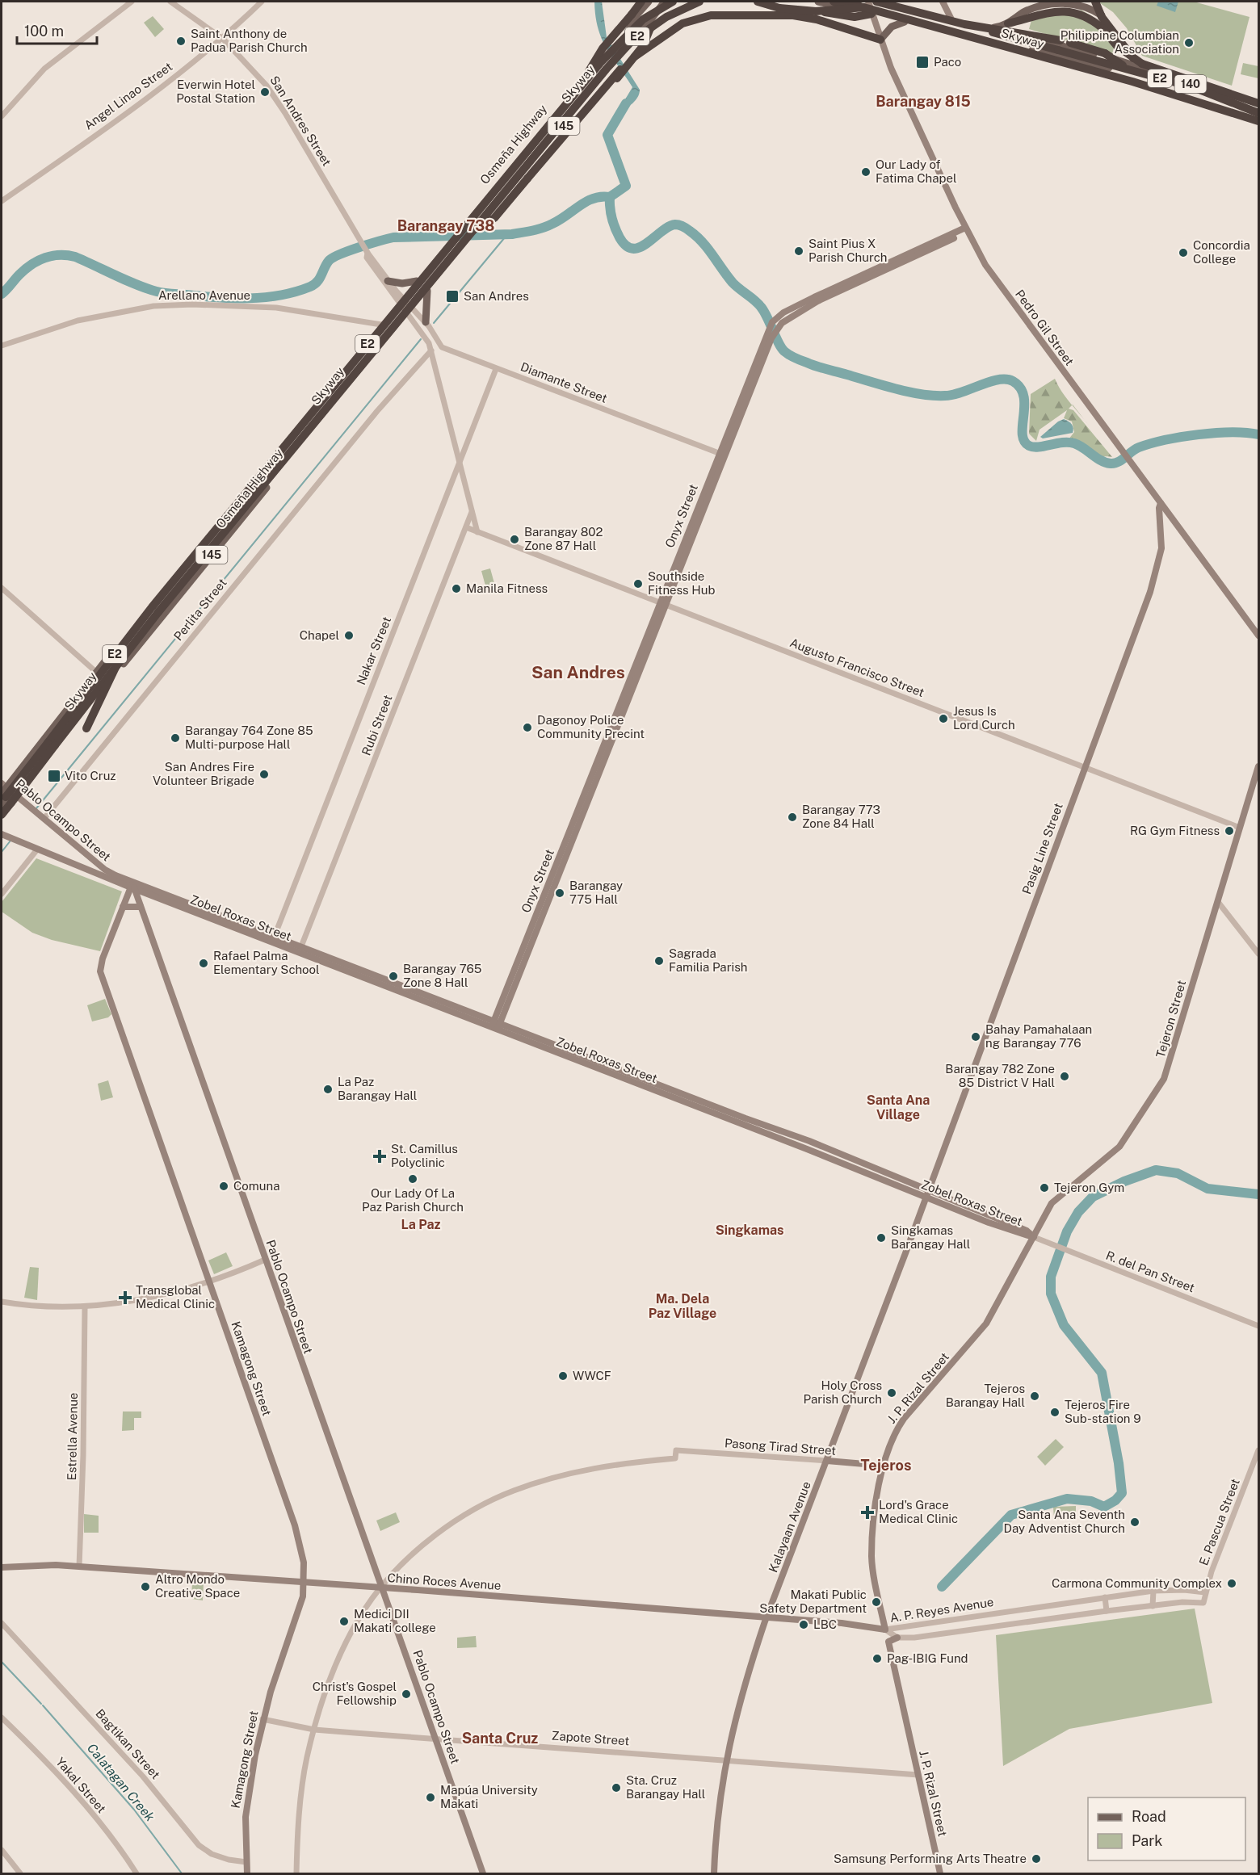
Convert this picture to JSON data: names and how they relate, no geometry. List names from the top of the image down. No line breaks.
{"streets":{"highway":["E2","Skyway"],"main road":["140","145","Osmeña Highway","Pedro Gil Street","Onyx Street","Pablo Ocampo Street","Pasig Line Street","Zobel Roxas Street","Tejeron Street","Kamagong Street","J. P. Rizal Street","Pasong Tirad Street","Kalayaan Avenue","Chino Roces Avenue"],"street":["Angel Linao Street","San Andres Street","Arellano Avenue","Diamante Street","Perlita Street","Nakar Street","Augusto Francisco Street","Rubi Street","R. del Pan Street","Estrella Avenue","E. Pascua Street","A. P. Reyes Avenue","Zapote Street","Bagtikan Street","Yakal Street"]},"crossings":[["Skyway","140"],["Skyway","Pedro Gil Street"],["140","Pedro Gil Street"],["Angel Linao Street","San Andres Street"],["San Andres Street","Osmeña Highway"],["San Andres Street","Diamante Street"],["San Andres Street","Perlita Street"],["San Andres Street","Nakar Street"],["San Andres Street","Augusto Francisco Street"],["San Andres Street","Rubi Street"],["Osmeña Highway","Arellano Avenue"],["Osmeña Highway","Diamante Street"],["Osmeña Highway","Pablo Ocampo Street"],["Pedro Gil Street","Onyx Street"],["Pedro Gil Street","Pasig Line Street"],["Diamante Street","Onyx Street"],["Diamante Street","Nakar Street"],["Onyx Street","Augusto Francisco Street"],["Onyx Street","Zobel Roxas Street"],["Perlita Street","Pablo Ocampo Street"],["Nakar Street","Zobel Roxas Street"],["Augusto Francisco Street","Rubi Street"],["Augusto Francisco Street","Pasig Line Street"],["Augusto Francisco Street","Tejeron Street"],["Rubi Street","Zobel Roxas Street"],["Pablo Ocampo Street","Zobel Roxas Street"],["Pablo Ocampo Street","Kamagong Street"],["Pablo Ocampo Street","Pasong Tirad Street"],["Pablo Ocampo Street","Chino Roces Avenue"],["Pablo Ocampo Street","Zapote Street"],["Pasig Line Street","Zobel Roxas Street"],["Pasig Line Street","Kalayaan Avenue"],["Zobel Roxas Street","Tejeron Street"],["Zobel Roxas Street","R. del Pan Street"],["Zobel Roxas Street","Kamagong Street"],["Zobel Roxas Street","J. P. Rizal Street"],["Zobel Roxas Street","Kalayaan Avenue"],["Tejeron Street","R. del Pan Street"],["Tejeron Street","J. P. Rizal Street"],["R. del Pan Street","J. P. Rizal Street"],["Kamagong Street","Chino Roces Avenue"],["Kamagong Street","Zapote Street"],["Kamagong Street","Bagtikan Street"],["J. P. Rizal Street","Pasong Tirad Street"],["J. P. Rizal Street","Chino Roces Avenue"],["J. P. Rizal Street","A. P. Reyes Avenue"],["J. P. Rizal Street","Zapote Street"],["Estrella Avenue","Chino Roces Avenue"],["Pasong Tirad Street","Kalayaan Avenue"],["Pasong Tirad Street","Chino Roces Avenue"],["E. Pascua Street","A. P. Reyes Avenue"],["Kalayaan Avenue","Chino Roces Avenue"],["Kalayaan Avenue","Zapote Street"],["Chino Roces Avenue","A. P. Reyes Avenue"]],"districts":["Barangay 815","Barangay 738","San Andres","Santa Ana Village","La Paz","Singkamas","Ma. Dela Paz Village","Tejeros","Santa Cruz"],"water":["Calatagan Creek"],"places":{"other":["Saint Anthony de Padua Parish Church","Philippine Columbian Association","Everwin Hotel Postal Station","Our Lady of Fatima Chapel","Saint Pius X Parish Church","Concordia College","Barangay 802 Zone 87 Hall","Southside Fitness Hub","Manila Fitness","Chapel","Jesus Is Lord Curch","Dagonoy Police Community Precint","Barangay 764 Zone 85 Multi-purpose Hall","San Andres Fire Volunteer Brigade","Barangay 773 Zone 84 Hall","RG Gym Fitness","Barangay 775 Hall","Sagrada Familia Parish","Rafael Palma Elementary School","Barangay 765 Zone 8 Hall","Bahay Pamahalaan ng Barangay 776","Barangay 782 Zone 85 District V Hall","La Paz Barangay Hall","Our Lady Of La Paz Parish Church","Comuna","Tejeron Gym","Singkamas Barangay Hall","WWCF","Holy Cross Parish Church","Tejeros Barangay Hall","Tejeros Fire Sub-station 9","Santa Ana Seventh Day Adventist Church","Carmona Community Complex","Altro Mondo Creative Space","Makati Public Safety Department","Medici DII Makati college","LBC","Pag-IBIG Fund","Christ's Gospel Fellowship","Sta. Cruz Barangay Hall","Mapúa University Makati","Samsung Performing Arts Theatre"],"transit":["Paco","San Andres","Vito Cruz"],"health":["St. Camillus Polyclinic","Transglobal Medical Clinic","Lord's Grace Medical Clinic"]},"legend":["Road","Park"],"scale_bar":"100 m"}
